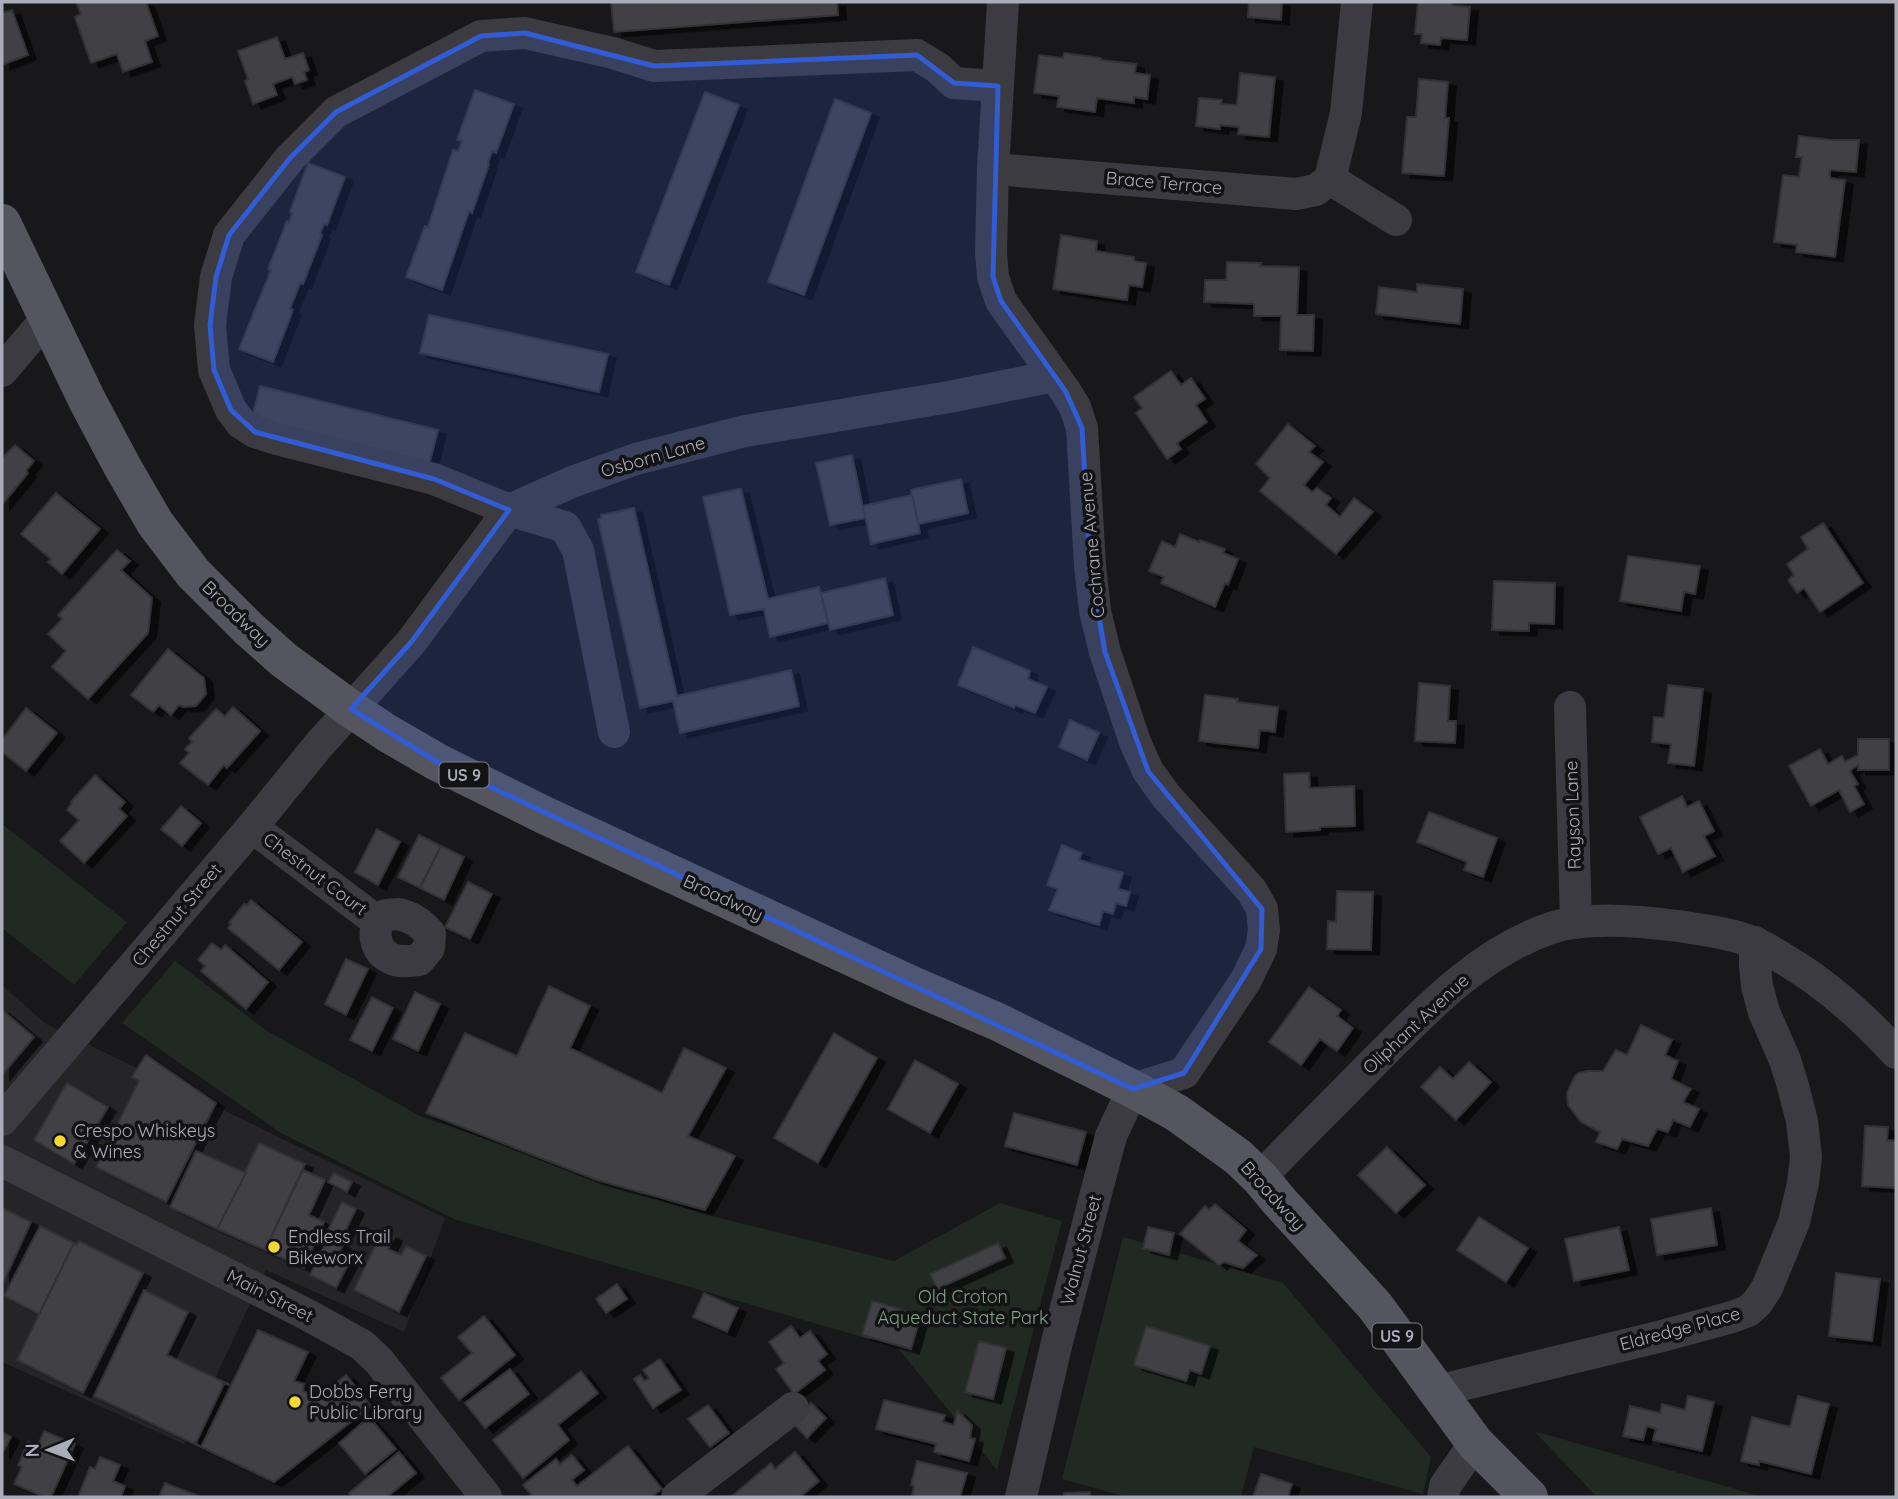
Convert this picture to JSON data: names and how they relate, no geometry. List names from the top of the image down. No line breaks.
{"streets":{"main road":["Broadway","US 9"],"street":["Brace Terrace","Osborn Lane","Cochrane Avenue","Rayson Lane","Chestnut Court","Chestnut Street","Oliphant Avenue","Walnut Street","Main Street","Eldredge Place"]},"crossings":[["Brace Terrace","Cochrane Avenue"],["Osborn Lane","Cochrane Avenue"],["Osborn Lane","Broadway"],["Osborn Lane","Chestnut Street"],["Cochrane Avenue","Broadway"],["Cochrane Avenue","Walnut Street"],["Broadway","Chestnut Street"],["Broadway","Oliphant Avenue"],["Broadway","Walnut Street"],["Broadway","Eldredge Place"],["Rayson Lane","Oliphant Avenue"],["Chestnut Court","Chestnut Street"],["Oliphant Avenue","Eldredge Place"]],"parks":["Old Croton Aqueduct State Park"],"places":["Crespo Whiskeys & Wines","Endless Trail Bikeworx","Dobbs Ferry Public Library"],"north":"left"}
